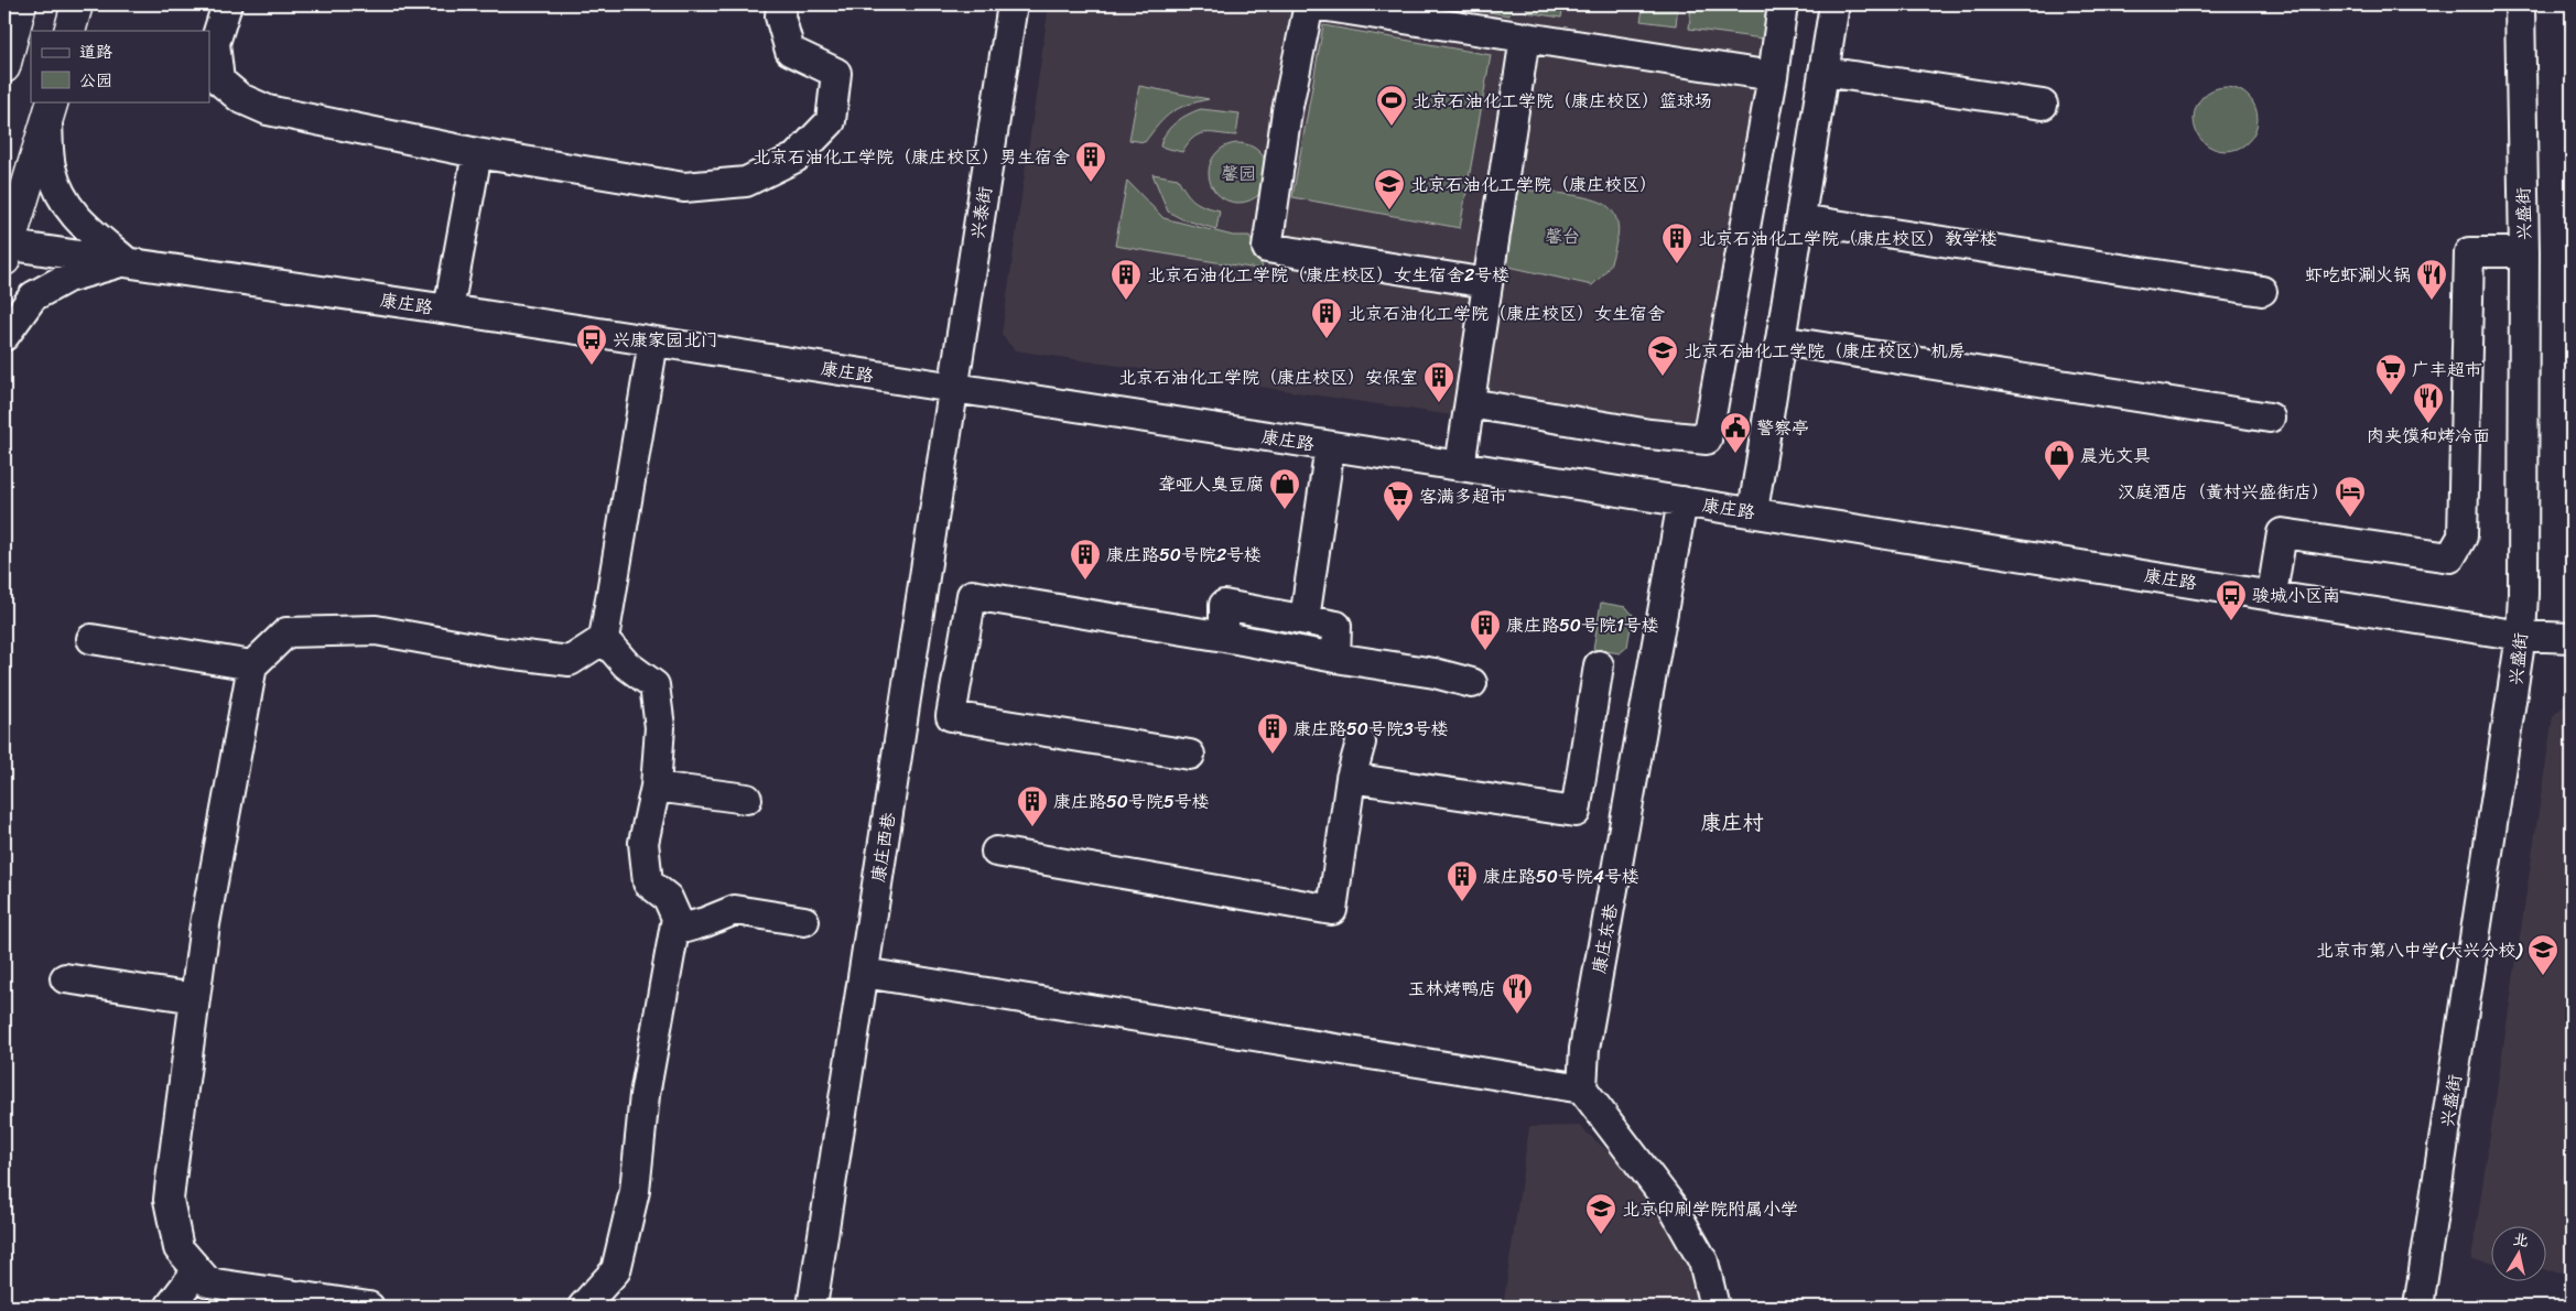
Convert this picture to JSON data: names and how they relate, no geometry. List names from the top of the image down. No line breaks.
{"streets":{"street":["兴泰街","兴盛街","康庄路","康庄西巷","康庄东巷"]},"crossings":[["兴泰街","康庄路"],["兴泰街","康庄西巷"],["兴盛街","康庄路"],["康庄路","康庄西巷"],["康庄路","康庄东巷"]],"districts":["康庄村"],"parks":["馨园","馨台"],"places":{"sports":["北京石油化工学院（康庄校区）篮球场"],"building":["北京石油化工学院（康庄校区）男生宿舍","北京石油化工学院（康庄校区）教学楼","北京石油化工学院（康庄校区）女生宿舍2号楼","北京石油化工学院（康庄校区）女生宿舍","北京石油化工学院（康庄校区）安保室","康庄路50号院2号楼","康庄路50号院1号楼","康庄路50号院3号楼","康庄路50号院5号楼","康庄路50号院4号楼"],"school or university":["北京石油化工学院（康庄校区）","北京石油化工学院（康庄校区）机房","北京市第八中学(大兴分校)","北京印刷学院附属小学"],"restaurant":["虾吃虾涮火锅","肉夹馍和烤冷面","玉林烤鸭店"],"bus stop":["兴康家园北门","骏城小区南"],"supermarket":["广丰超市","客满多超市"],"public building":["警察亭"],"shop":["晨光文具","聋哑人臭豆腐"],"hotel":["汉庭酒店（黄村兴盛街店）"]},"legend":["道路","公园"],"north":"top"}
